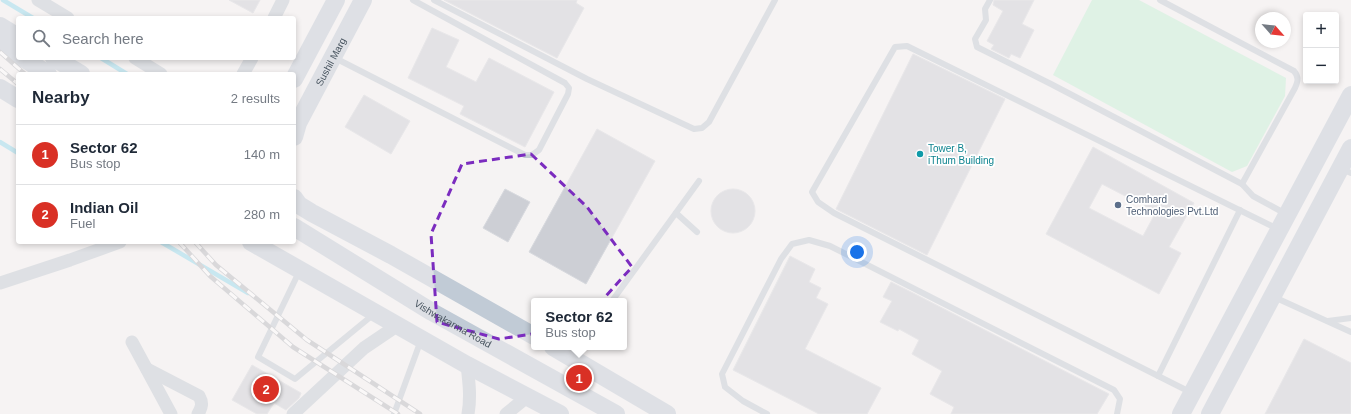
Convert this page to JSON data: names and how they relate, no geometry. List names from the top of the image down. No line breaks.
{"streets":{"street":["Sushil Marg","Vishwakarma Road"]},"places":["Tower B, iThum Building","Comhard Technologies Pvt.Ltd"],"north":"bottom right","page":{"map_buttons":["+","−"],"search":"Search here","heading":["Nearby","2 results"],"list":[{"mark":"1","name":"Sector 62","note":"Bus stop","value":"140 m"},{"mark":"2","name":"Indian Oil","note":"Fuel","value":"280 m"}],"popup":["Sector 62","Bus stop"],"pins":["1","2"]}}
